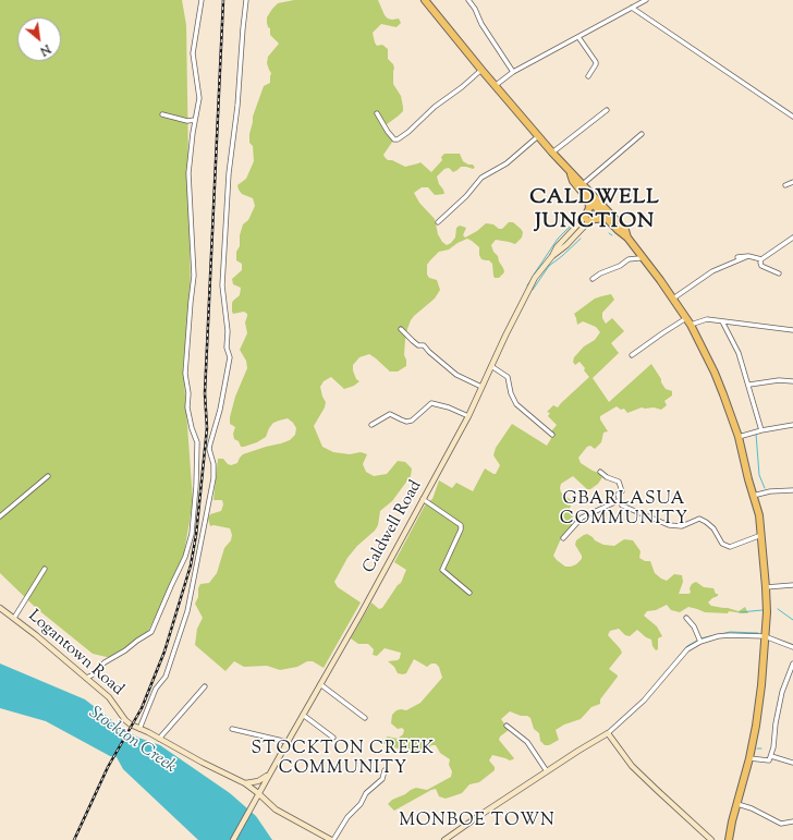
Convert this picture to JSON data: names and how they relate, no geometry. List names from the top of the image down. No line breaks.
{"streets":{"street":["Caldwell Road","Logantown Road"]},"crossings":[["Caldwell Road","Logantown Road"]],"districts":["CALDWELL JUNCTION","GBARLASUA COMMUNITY","STOCKTON CREEK COMMUNITY","MONBOE TOWN"],"water":["Stockton Creek"],"north":"bottom right"}
